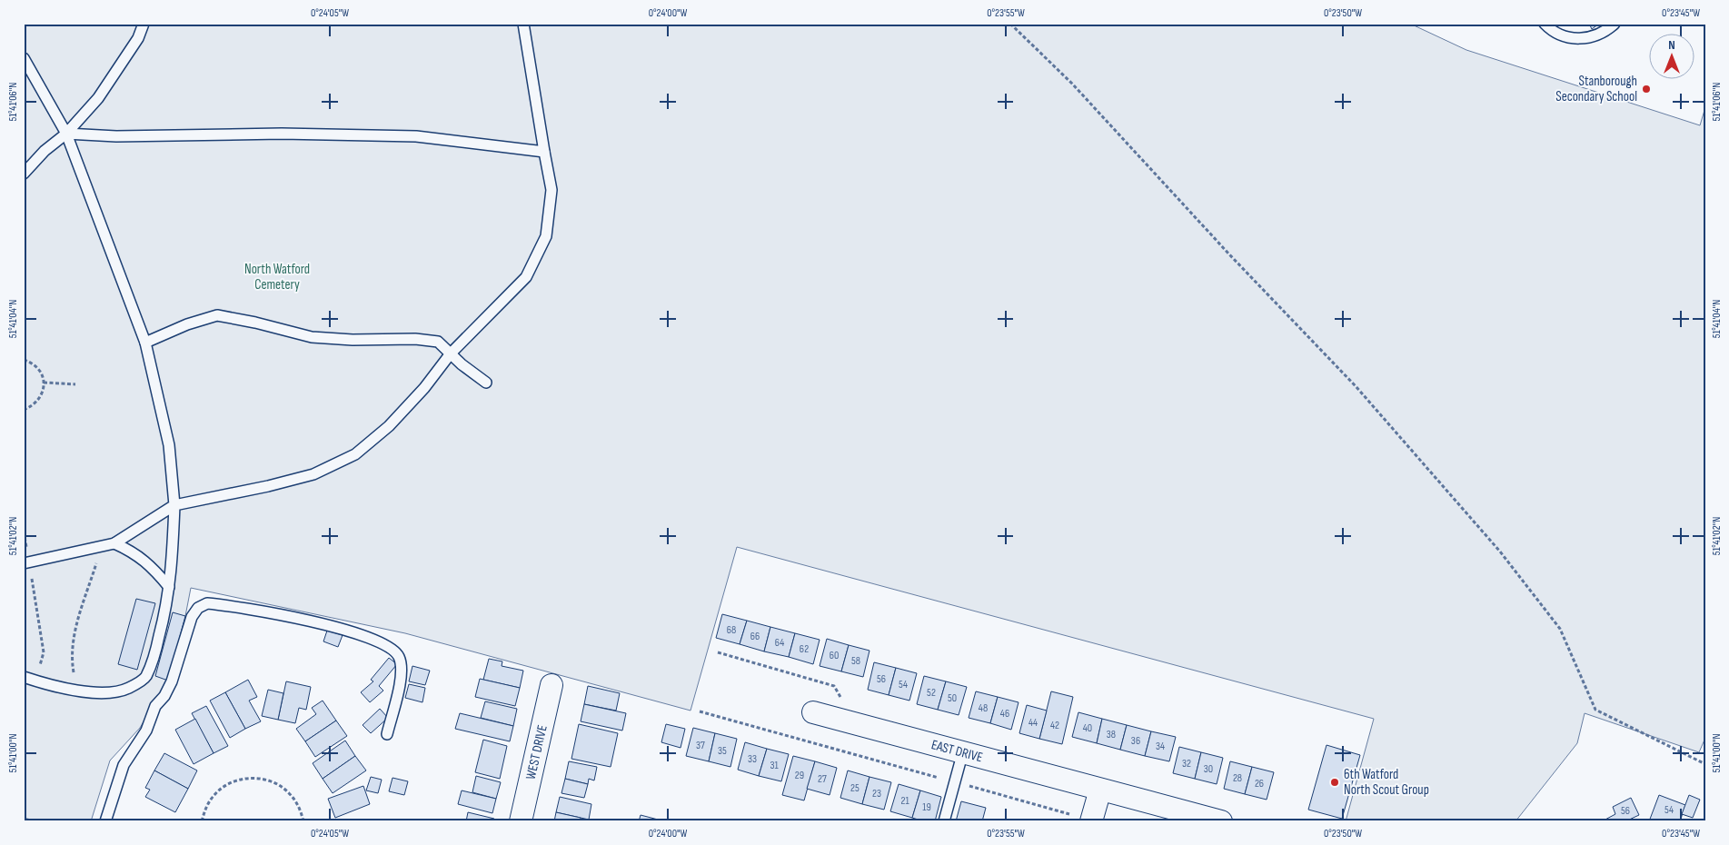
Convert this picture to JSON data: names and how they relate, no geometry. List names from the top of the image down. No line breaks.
{"streets":{"street":["EAST DRIVE","WEST DRIVE"]},"parks":["North Watford Cemetery"],"places":["Stanborough Secondary School","6th Watford North Scout Group"],"house_numbers":["68","66","64","62","60","58","56","54","52","50","48","46","44","42","40","38","36","37","34","35","33","32","31","30","29","28","27","26","25","23","21","19","54","56"],"north":"top","coordinates":["0°24'05\"W","0°24'00\"W","0°23'55\"W","0°23'50\"W","0°23'45\"W","51°41'06\"N","51°41'04\"N","51°41'02\"N","51°41'00\"N"]}
